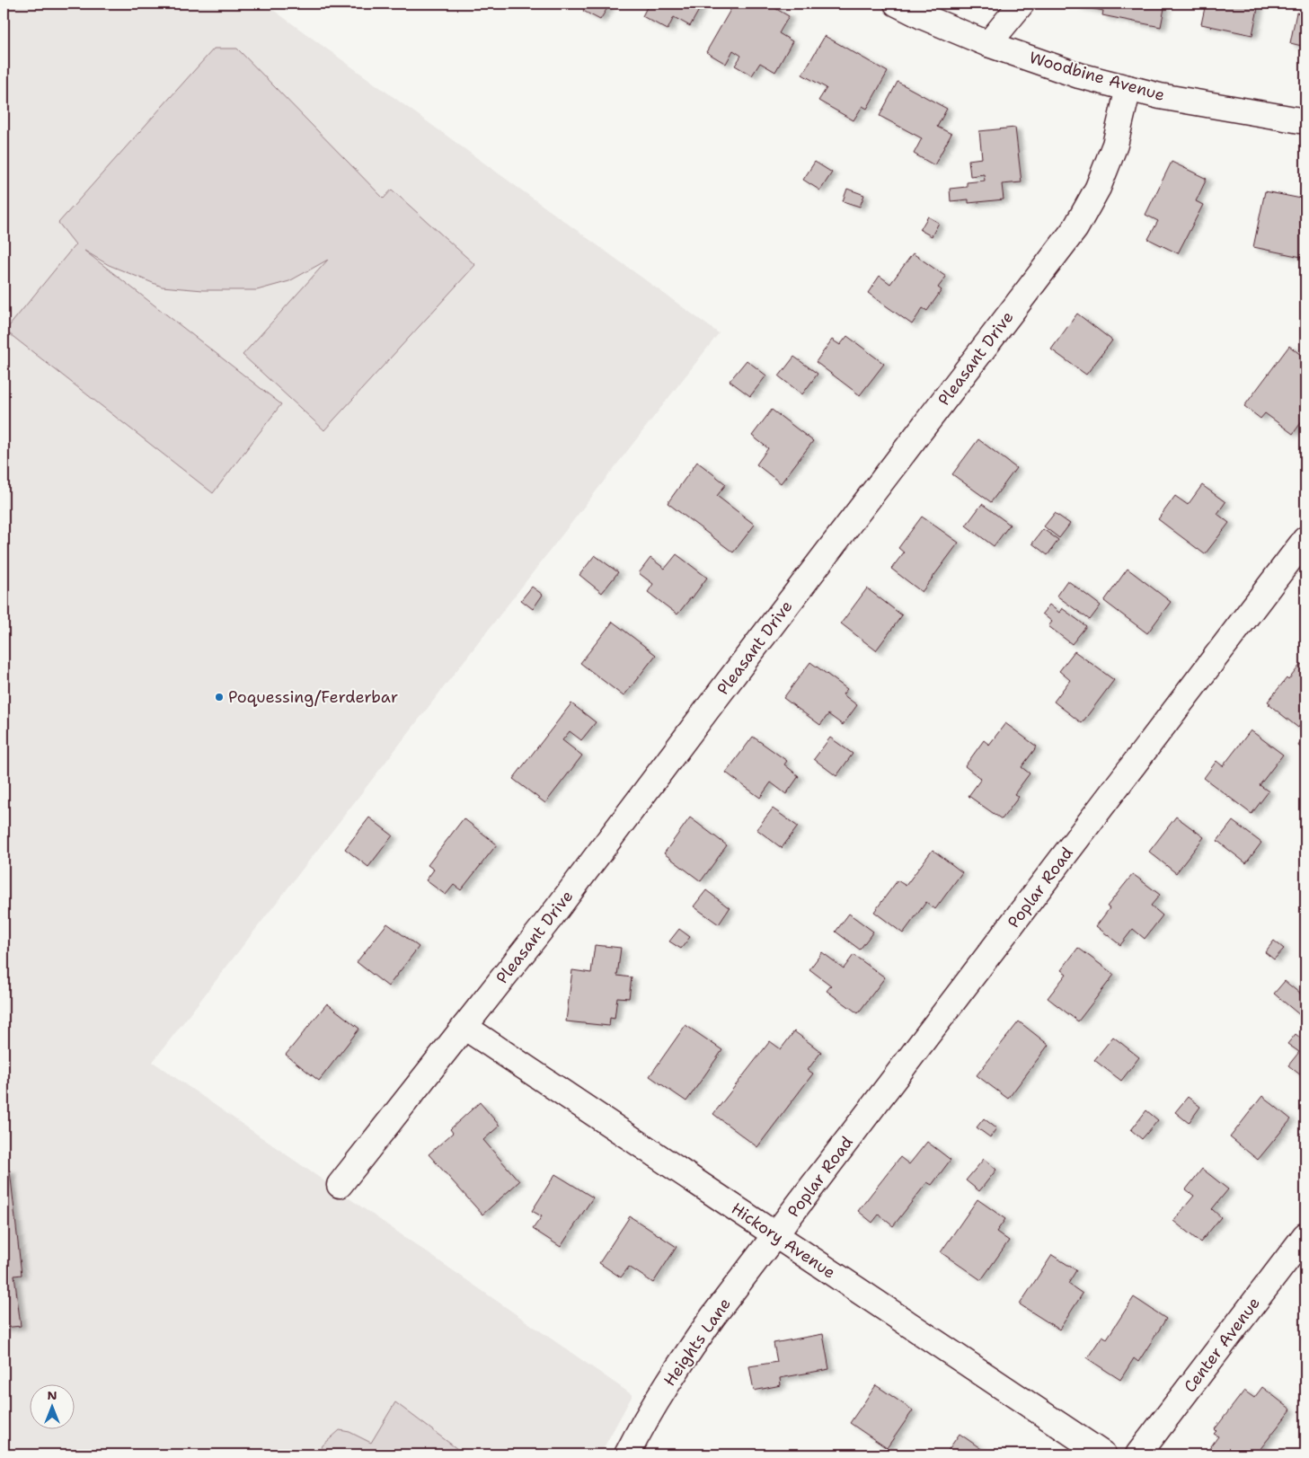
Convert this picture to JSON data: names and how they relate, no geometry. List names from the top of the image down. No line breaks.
{"streets":{"street":["Woodbine Avenue","Pleasant Drive","Poplar Road","Hickory Avenue","Heights Lane","Center Avenue"]},"crossings":[["Woodbine Avenue","Pleasant Drive"],["Pleasant Drive","Hickory Avenue"],["Poplar Road","Hickory Avenue"],["Poplar Road","Heights Lane"],["Hickory Avenue","Heights Lane"]],"places":["Poquessing/Ferderbar"],"north":"top"}
